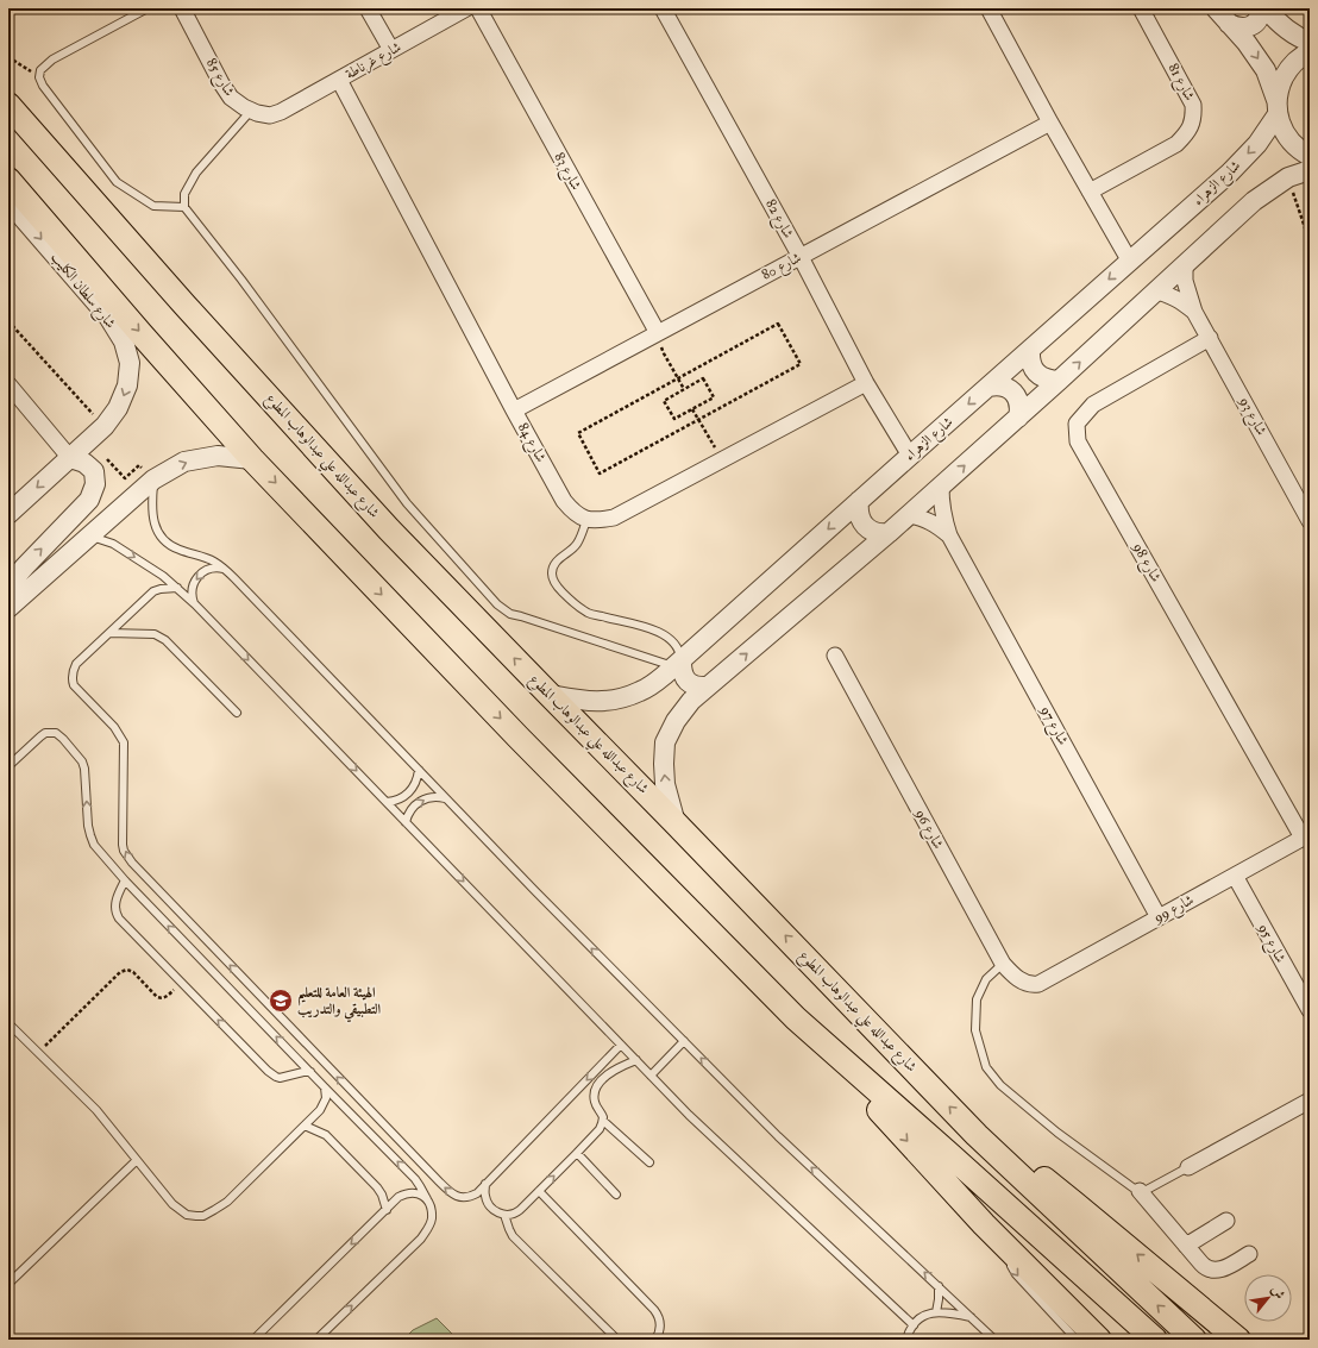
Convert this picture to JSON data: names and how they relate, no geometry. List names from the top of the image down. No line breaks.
{"streets":{"main road":["شارع عبدالله علي عبدالوهاب المطوع"],"street":["شارع غرناطة","شارع 85","شارع 81","شارع 83","شارع الزهراء","شارع 82","شارع 80","شارع سلطان الكليب","شارع 93","شارع 84","شارع 98","شارع 97","شارع 96","شارع 99","شارع 95"]},"crossings":[["شارع غرناطة","شارع 85"],["شارع غرناطة","شارع 84"],["شارع 83","شارع 80"],["شارع الزهراء","شارع 82"],["شارع الزهراء","شارع عبدالله علي عبدالوهاب المطوع"],["شارع 82","شارع 80"],["شارع 80","شارع 84"],["شارع 93","شارع 98"],["شارع 98","شارع 99"],["شارع 97","شارع 99"],["شارع 96","شارع 99"],["شارع 99","شارع 95"]],"places":{"school or university":["الهيئة العامة للتعليم التطبيقي والتدريب"]},"north":"top right"}
